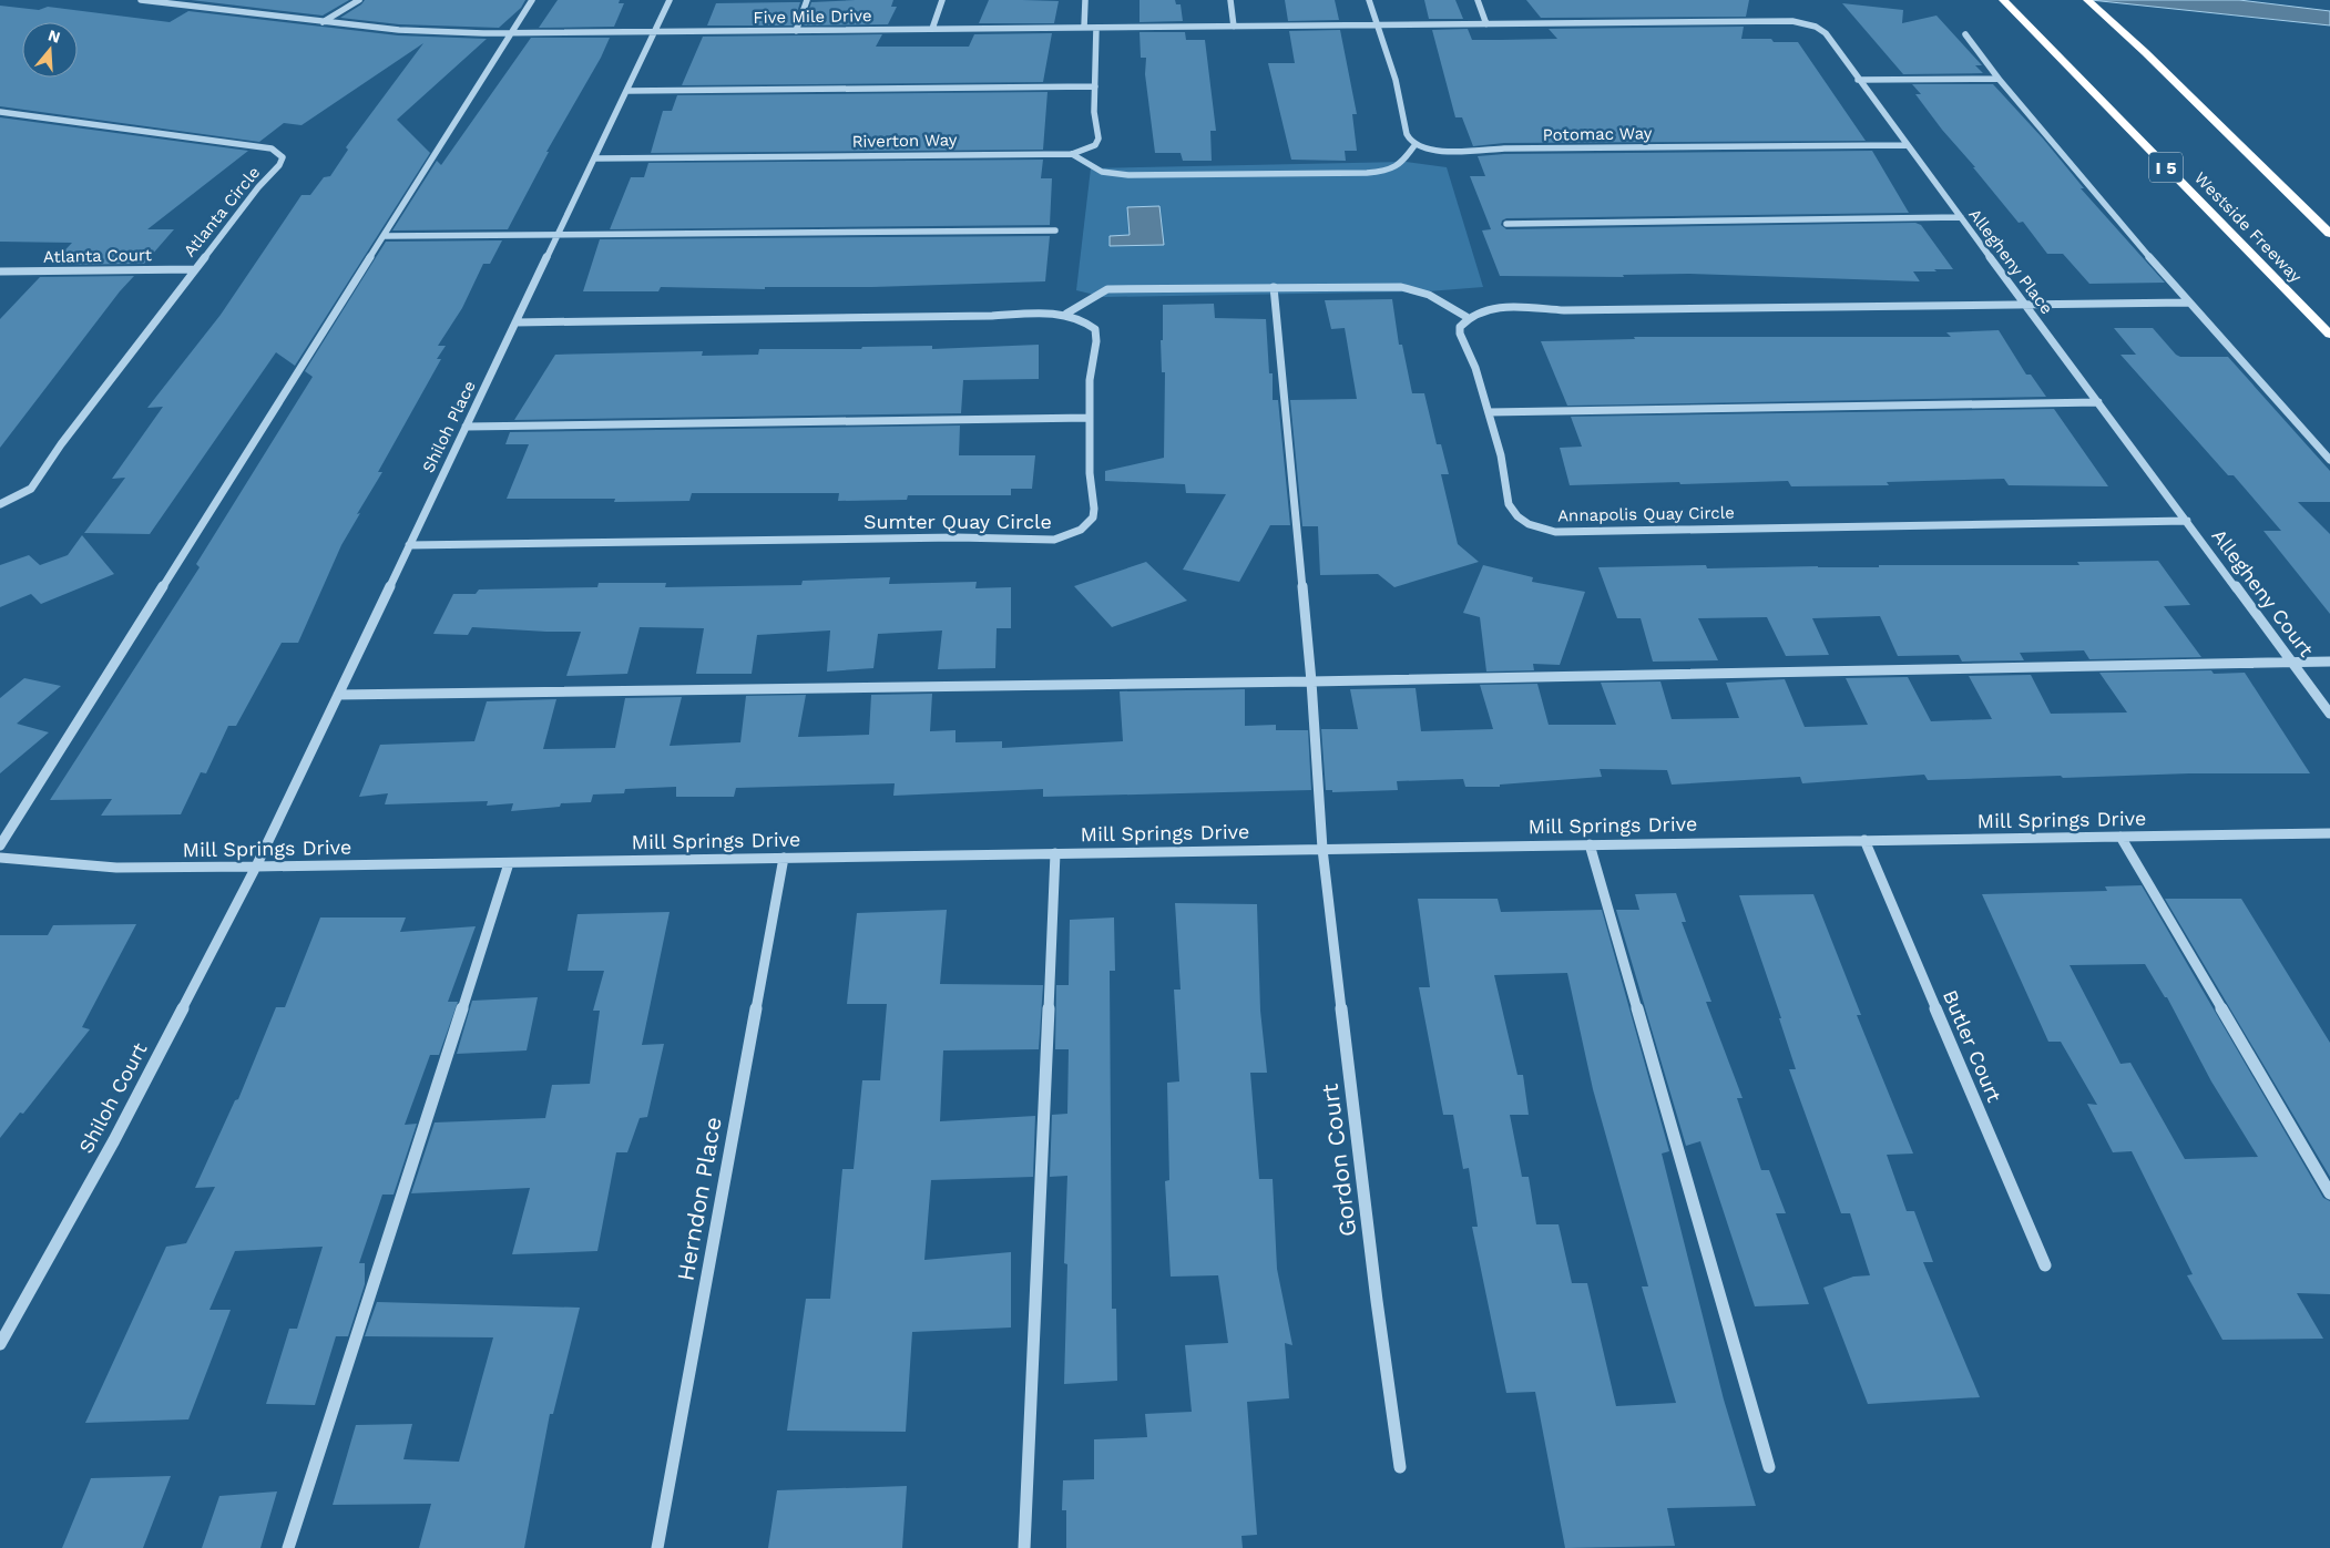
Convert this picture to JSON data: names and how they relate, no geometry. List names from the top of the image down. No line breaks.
{"streets":{"highway":["I 5","Westside Freeway"],"street":["Five Mile Drive","Potomac Way","Riverton Way","Atlanta Circle","Atlanta Court","Allegheny Place","Shiloh Place","Annapolis Quay Circle","Sumter Quay Circle","Allegheny Court","Mill Springs Drive","Butler Court","Shiloh Court","Gordon Court","Herndon Place"]},"crossings":[["Five Mile Drive","Riverton Way"],["Five Mile Drive","Allegheny Place"],["Five Mile Drive","Shiloh Place"],["Potomac Way","Allegheny Place"],["Riverton Way","Shiloh Place"],["Atlanta Circle","Atlanta Court"],["Allegheny Place","Annapolis Quay Circle"],["Allegheny Place","Allegheny Court"],["Shiloh Place","Sumter Quay Circle"],["Shiloh Place","Mill Springs Drive"],["Shiloh Place","Shiloh Court"],["Annapolis Quay Circle","Allegheny Court"],["Mill Springs Drive","Butler Court"],["Mill Springs Drive","Shiloh Court"],["Mill Springs Drive","Gordon Court"],["Mill Springs Drive","Herndon Place"]],"north":"top"}
